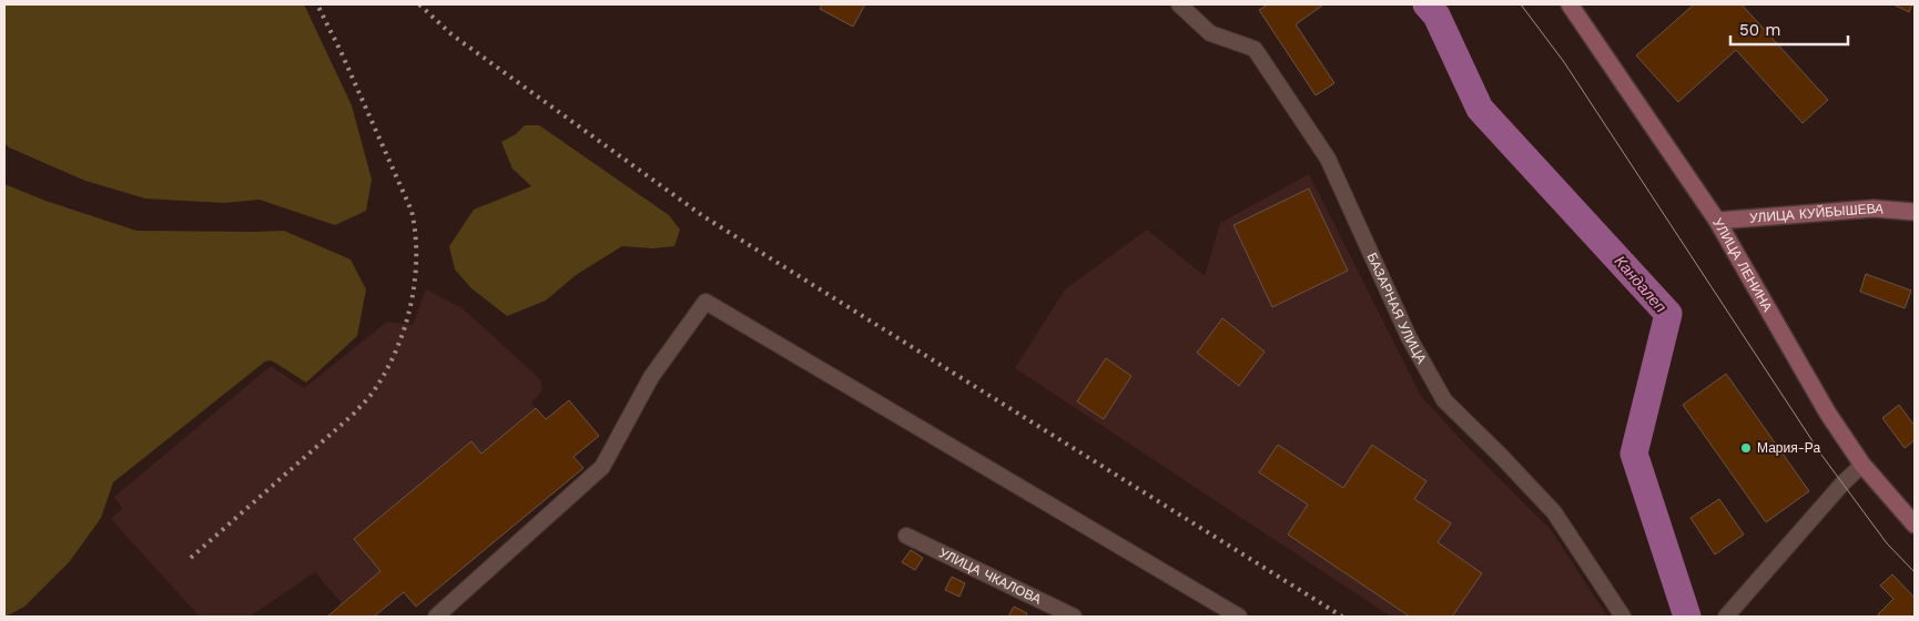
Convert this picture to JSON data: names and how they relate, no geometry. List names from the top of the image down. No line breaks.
{"streets":{"main road":["УЛИЦА КУЙБЫШЕВА","УЛИЦА ЛЕНИНА"],"street":["БАЗАРНАЯ УЛИЦА","УЛИЦА ЧКАЛОВА"]},"crossings":[["УЛИЦА КУЙБЫШЕВА","УЛИЦА ЛЕНИНА"]],"water":["Кандалеп"],"places":["Мария-Ра"],"scale_bar":"50 m"}
